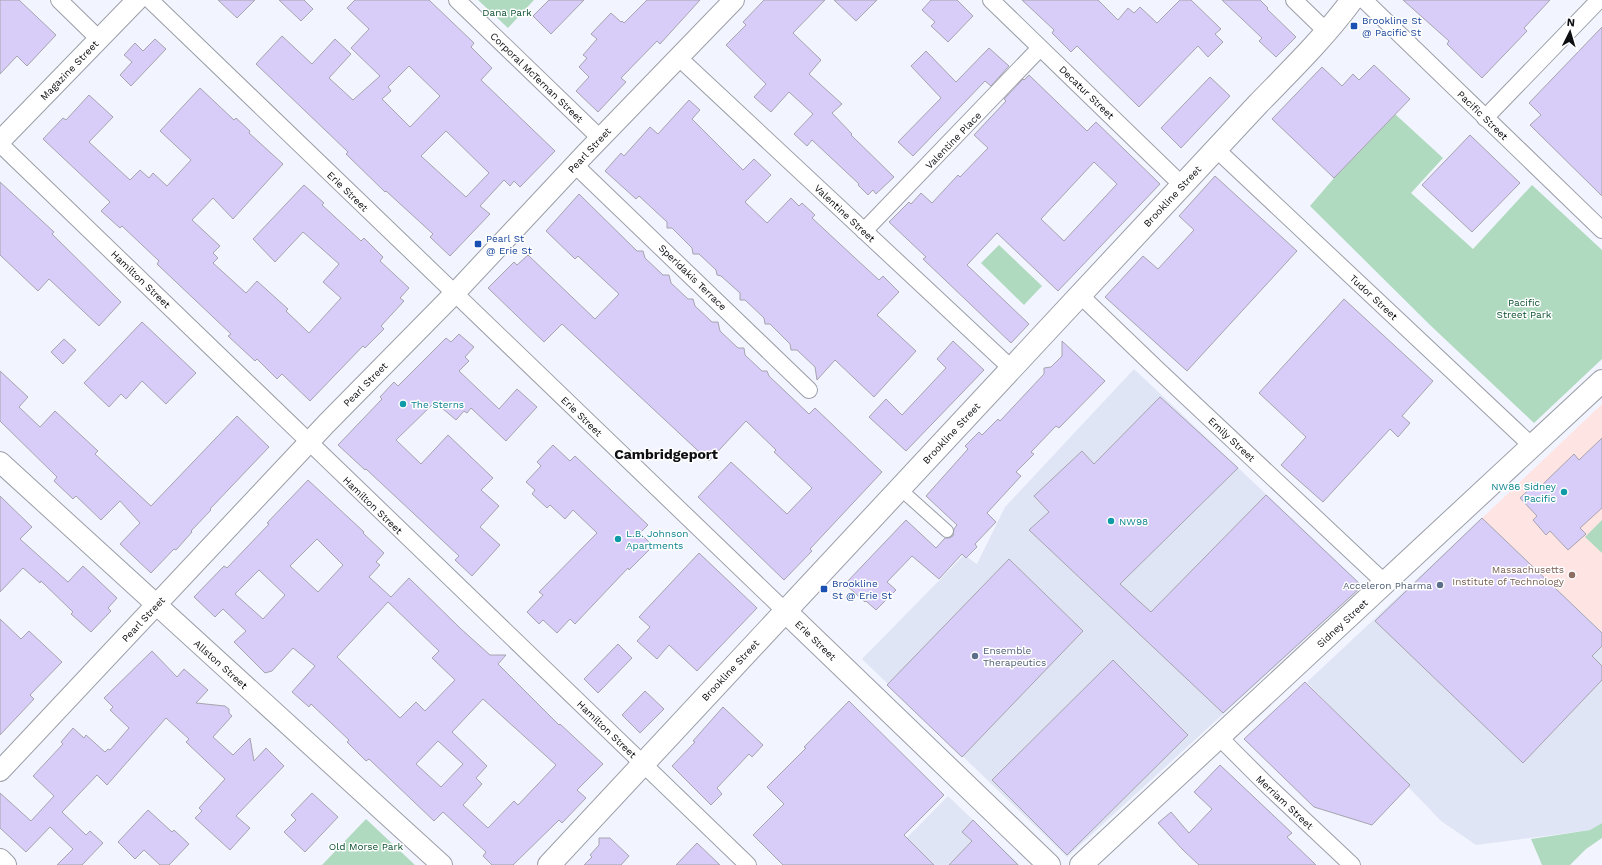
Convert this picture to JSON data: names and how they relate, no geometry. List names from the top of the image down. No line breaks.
{"streets":{"main road":["Erie Street","Brookline Street","Sidney Street"],"street":["Magazine Street","Corporal McTernan Street","Decatur Street","Pacific Street","Valentine Place","Pearl Street","Valentine Street","Speridakis Terrace","Hamilton Street","Tudor Street","Emily Street","Allston Street","Merriam Street"]},"crossings":[["Magazine Street","Hamilton Street"],["Corporal McTernan Street","Pearl Street"],["Decatur Street","Valentine Place"],["Decatur Street","Brookline Street"],["Valentine Place","Valentine Street"],["Pearl Street","Erie Street"],["Pearl Street","Valentine Street"],["Pearl Street","Speridakis Terrace"],["Pearl Street","Hamilton Street"],["Pearl Street","Allston Street"],["Erie Street","Brookline Street"],["Brookline Street","Valentine Street"],["Brookline Street","Hamilton Street"],["Brookline Street","Tudor Street"],["Brookline Street","Emily Street"],["Tudor Street","Sidney Street"],["Emily Street","Sidney Street"],["Sidney Street","Merriam Street"]],"districts":["Cambridgeport"],"parks":["Dana Park","Pacific Street Park","Old Morse Park"],"places":{"transit":["Brookline St @ Pacific St","Pearl St @ Erie St","Brookline St @ Erie St"],"other":["The Sterns","NW86 Sidney Pacific","NW98","L.B. Johnson Apartments","Massachusetts Institute of Technology","Acceleron Pharma","Ensemble Therapeutics"]},"north":"top"}
